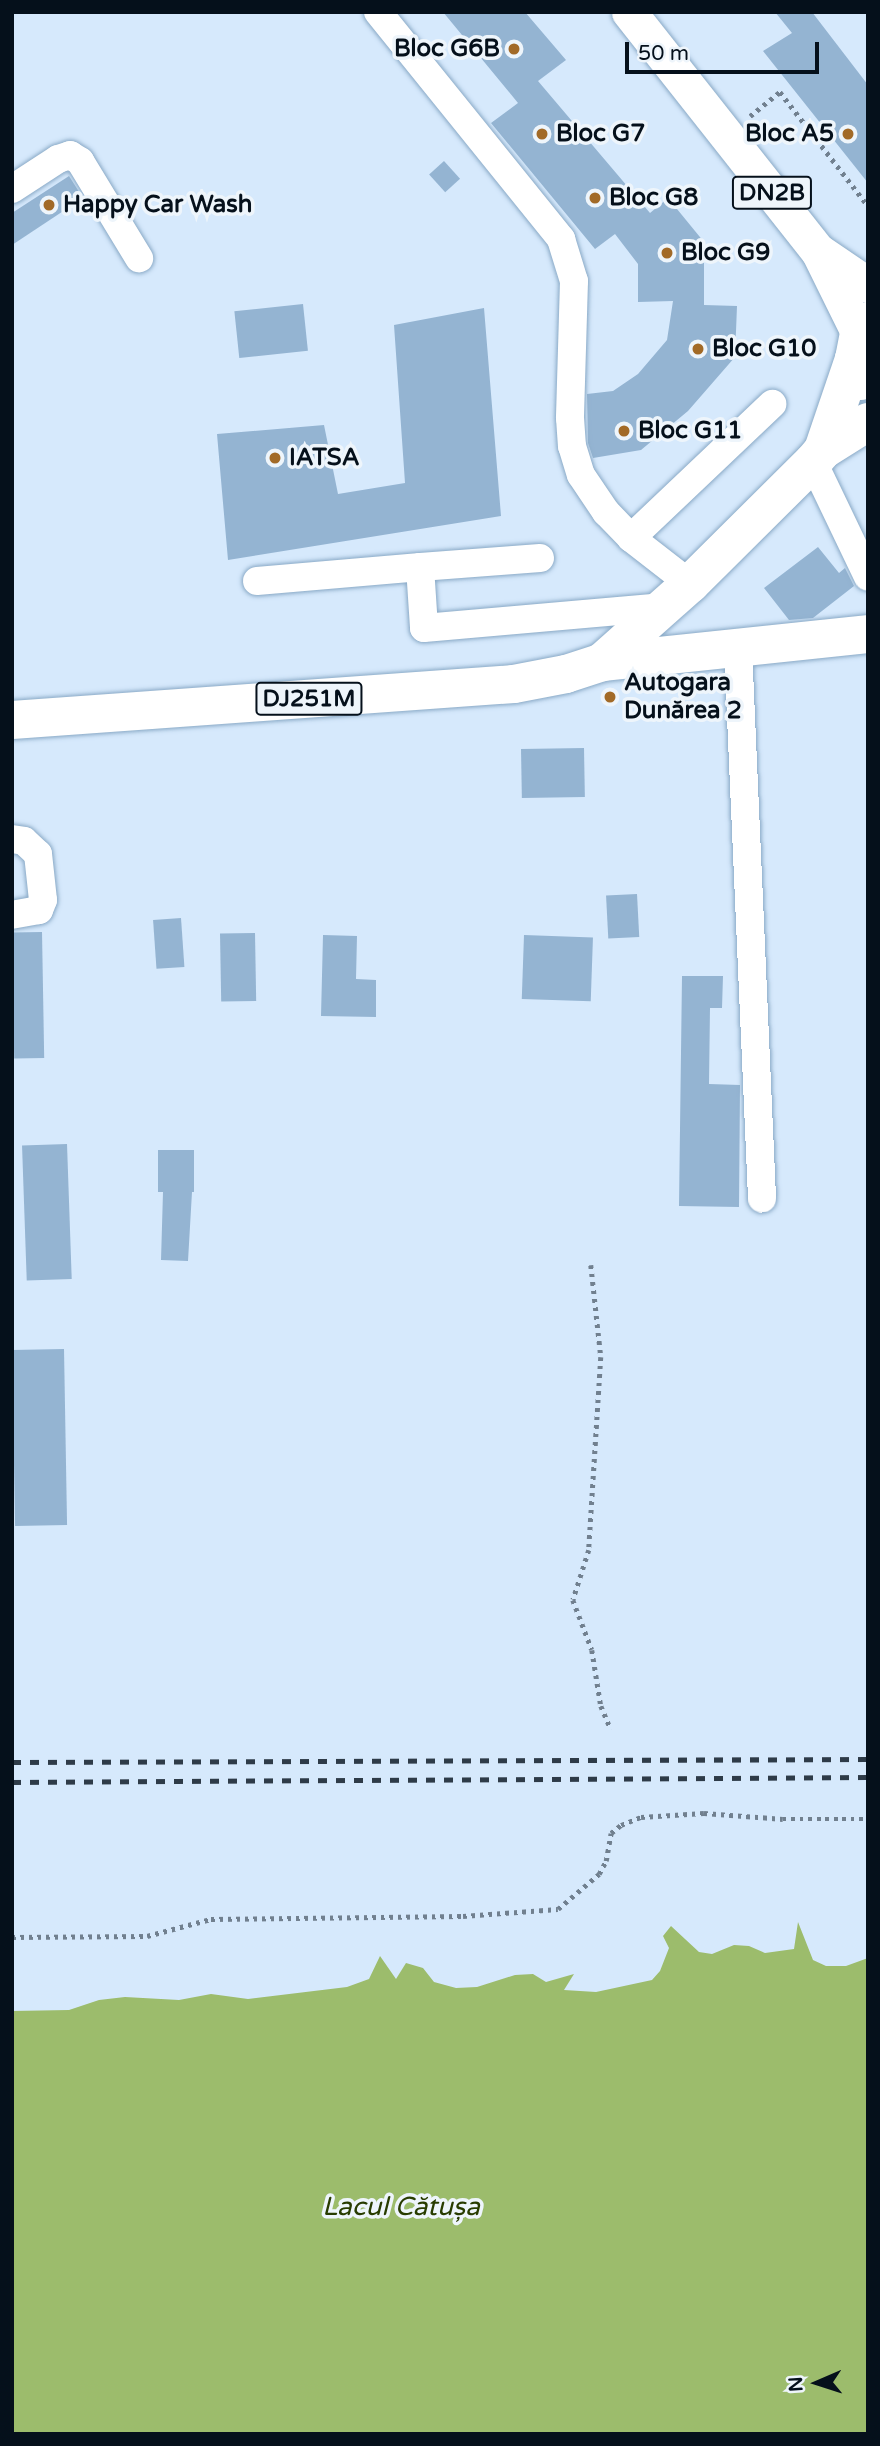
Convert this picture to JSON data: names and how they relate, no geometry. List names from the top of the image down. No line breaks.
{"streets":{"highway":["DJ251M"],"main road":["DN2B"]},"crossings":[["DN2B","DJ251M"]],"water":["Lacul Cătușa"],"places":["Bloc G6B","Bloc G7","Bloc A5","Bloc G8","Happy Car Wash","Bloc G9","Bloc G10","Bloc G11","IATSA","Autogara Dunărea 2"],"scale_bar":"50 m","north":"left"}
